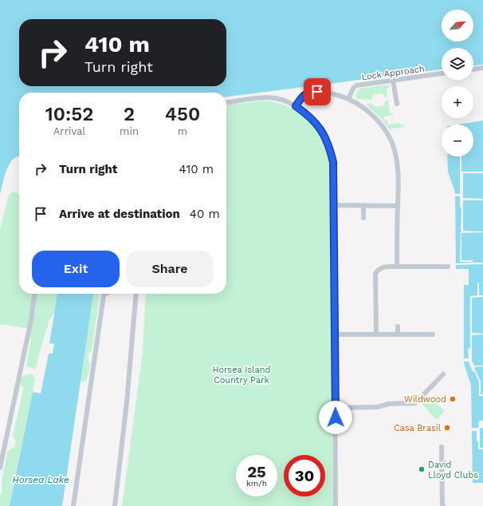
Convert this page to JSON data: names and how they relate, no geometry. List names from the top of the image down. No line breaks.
{"streets":{"street":["Lock Approach"]},"water":["Horsea Lake"],"parks":["Horsea Island Country Park"],"places":["Wildwood","Casa Brasil","David Lloyd Clubs"],"north":"top right","page":{"map_buttons":["+","−"],"turn":["410 m","Turn right"],"eta":["10:52","Arrival","2","min","450","m"],"list":[{"name":"Turn right","value":"410 m"},{"name":"Arrive at destination","value":"40 m"}],"buttons":["Exit","Share"],"speed":"25 km/h","limit":"30"}}
